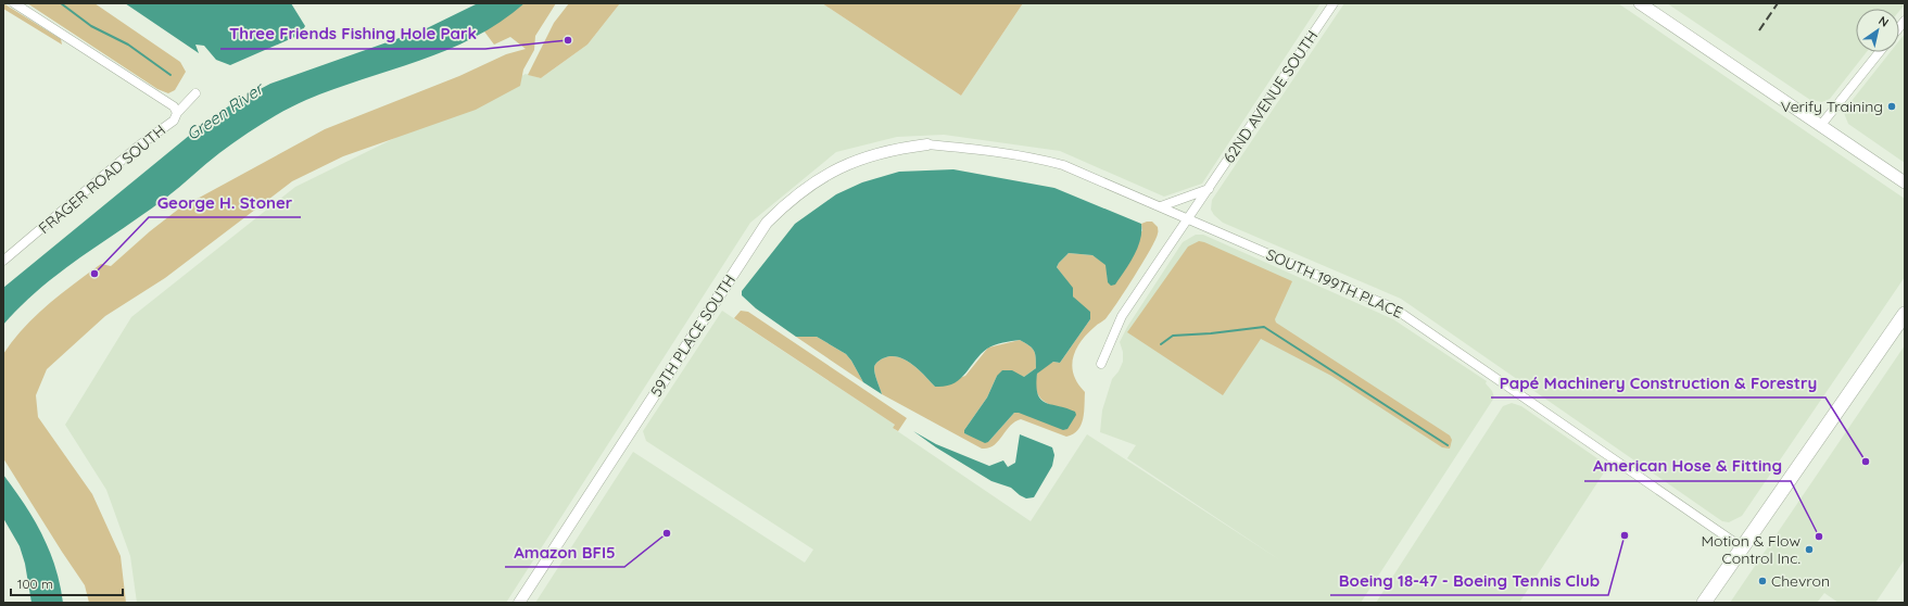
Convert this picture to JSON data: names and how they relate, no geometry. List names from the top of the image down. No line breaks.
{"streets":{"street":["62ND AVENUE SOUTH","FRAGER ROAD SOUTH","SOUTH 199TH PLACE","59TH PLACE SOUTH"]},"crossings":[["62ND AVENUE SOUTH","SOUTH 199TH PLACE"],["SOUTH 199TH PLACE","59TH PLACE SOUTH"]],"water":["Green River"],"places":["Three Friends Fishing Hole Park","Verify Training","George H. Stoner","Papé Machinery Construction & Forestry","Amazon BFI5","Boeing 18-47 - Boeing Tennis Club","American Hose & Fitting","Motion & Flow Control Inc.","Chevron"],"scale_bar":"100 m","north":"top right"}
